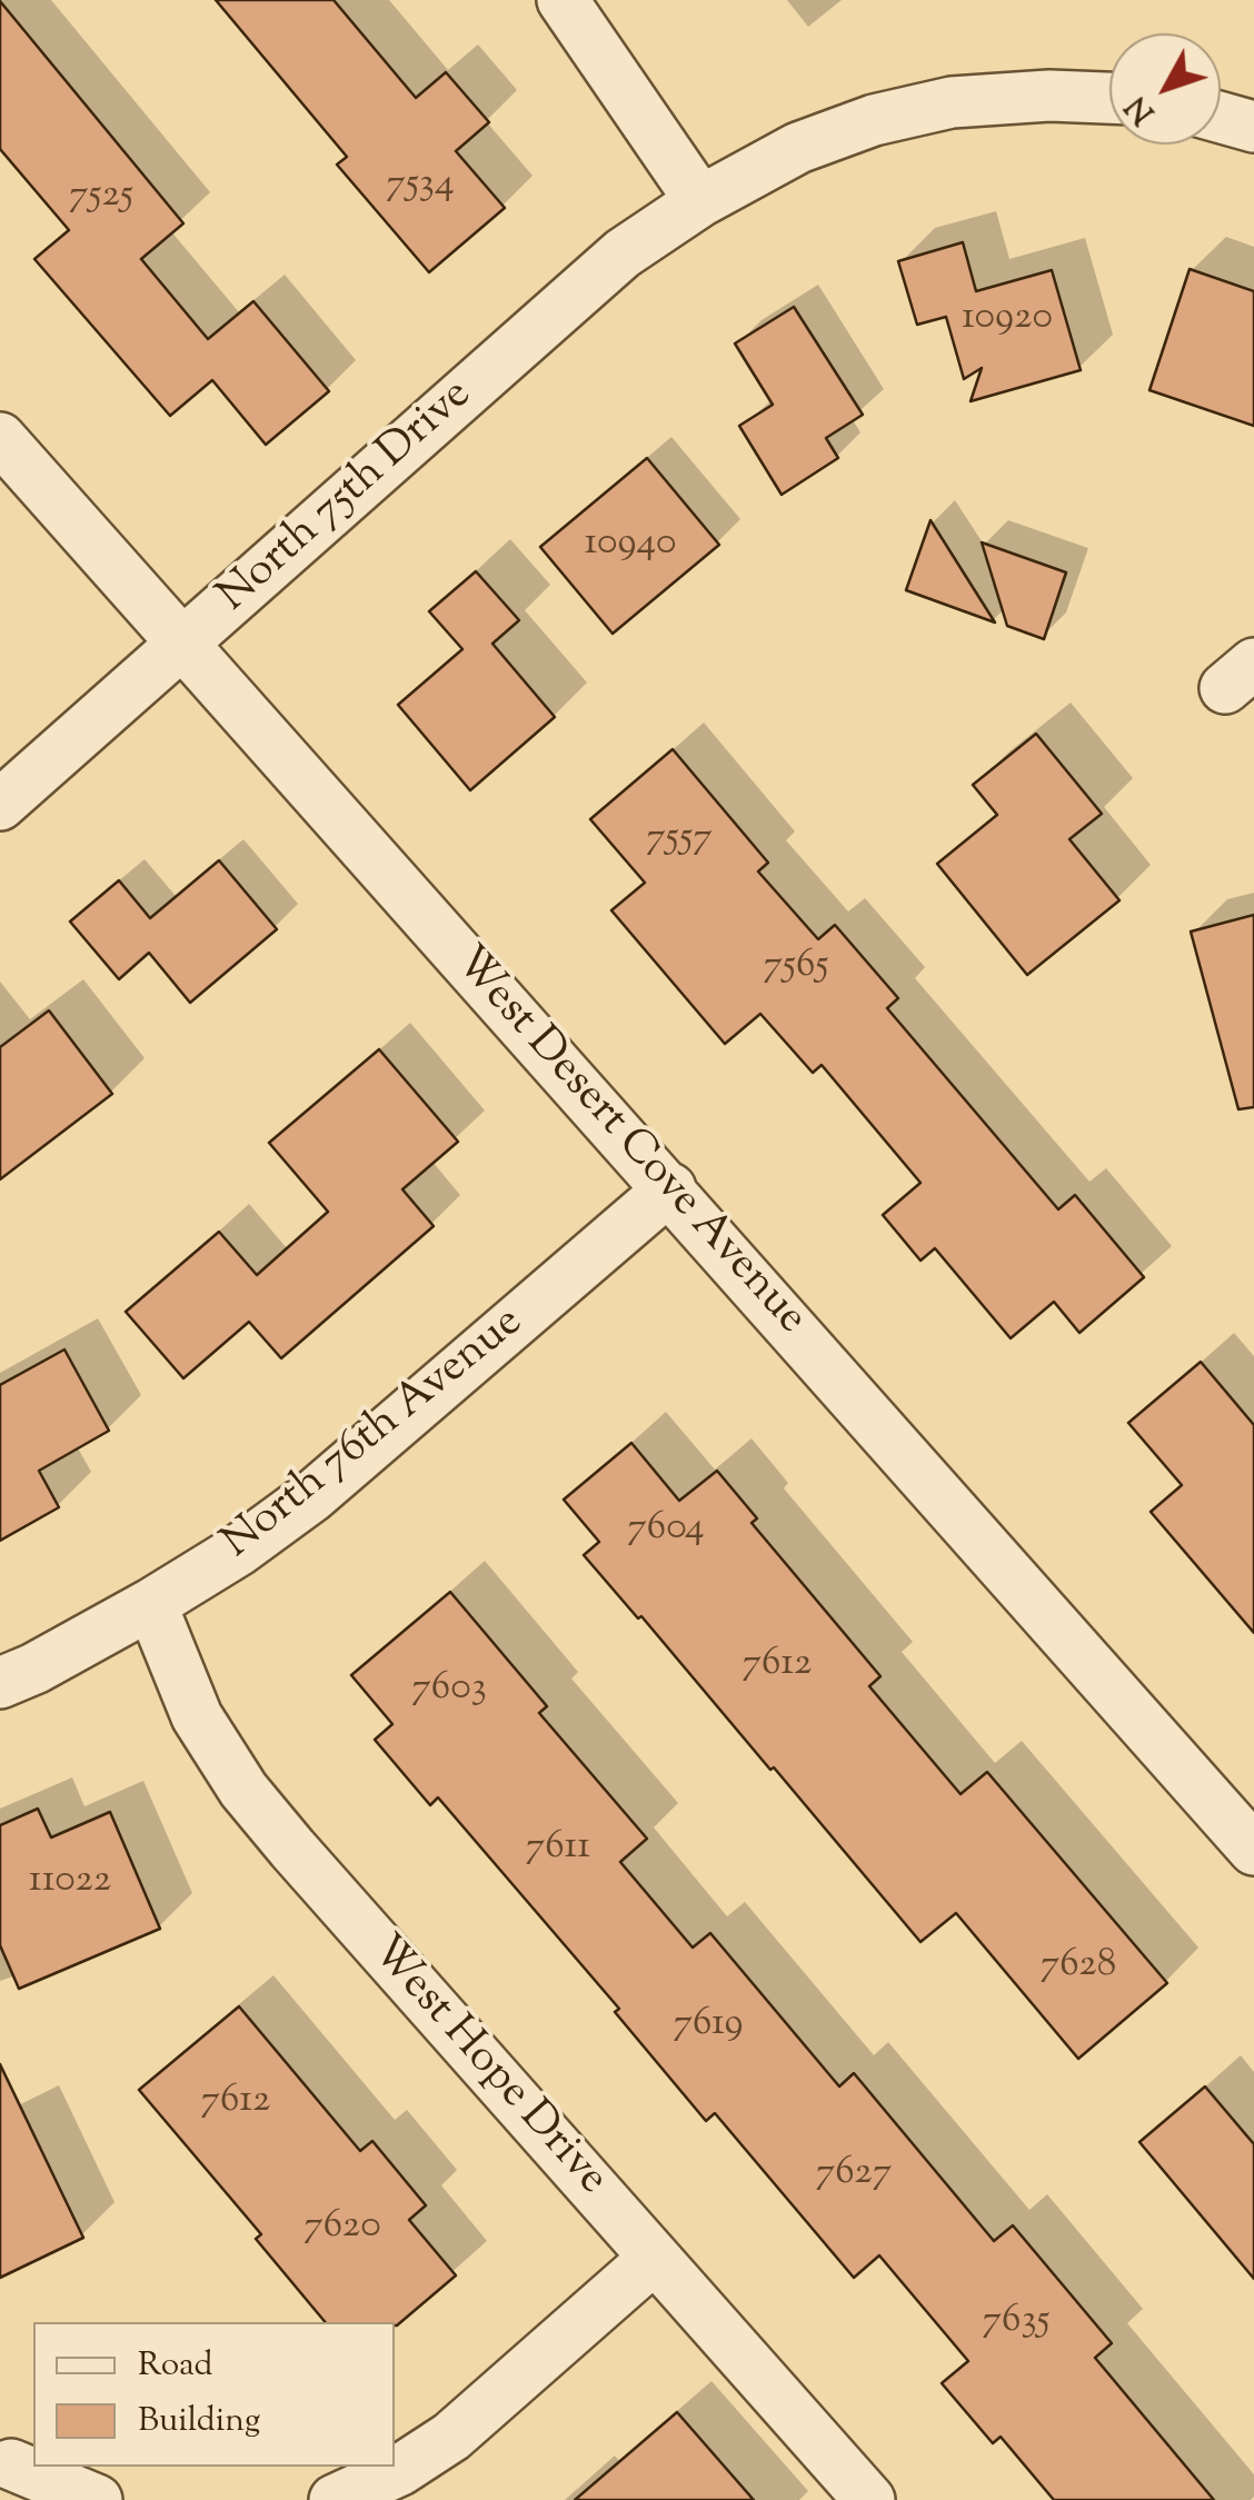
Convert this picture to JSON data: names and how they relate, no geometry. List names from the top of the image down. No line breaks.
{"streets":{"street":["North 75th Drive","West Desert Cove Avenue","North 76th Avenue","West Hope Drive"]},"crossings":[["North 75th Drive","West Desert Cove Avenue"],["West Desert Cove Avenue","North 76th Avenue"],["North 76th Avenue","West Hope Drive"]],"house_numbers":["7534","7525","10920","10940","7557","7565","7604","7612","7603","7611","11022","7628","7619","7612","7627","7620","7635"],"legend":["Road","Building"],"north":"bottom left"}
